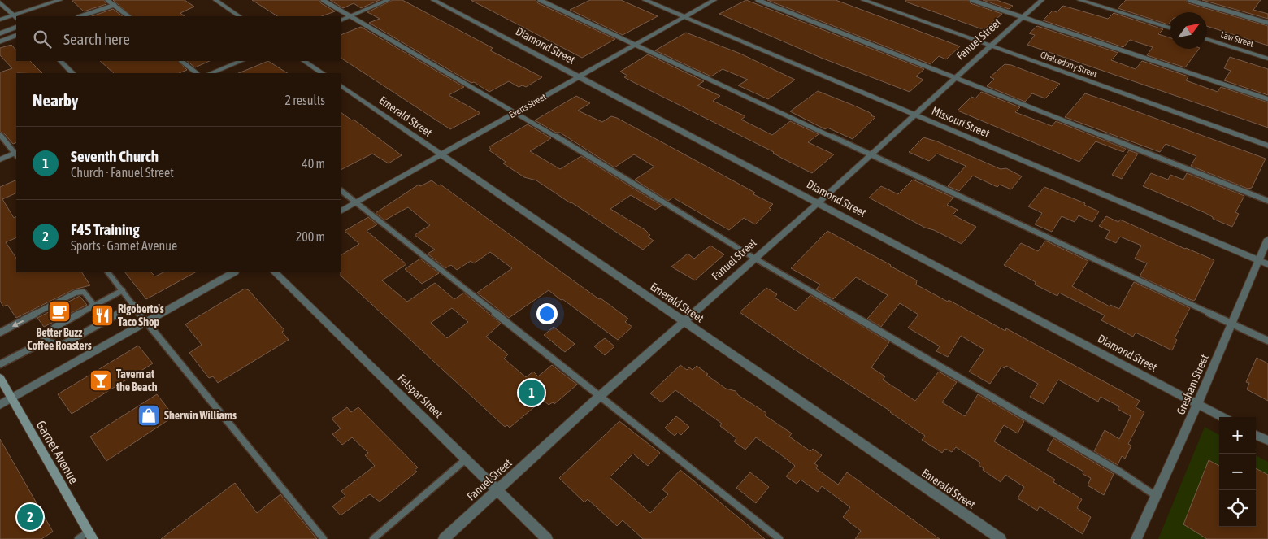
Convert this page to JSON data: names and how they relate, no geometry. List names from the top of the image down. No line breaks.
{"streets":{"main road":["Garnet Avenue"],"street":["Fanuel Street","Law Street","Diamond Street","Chalcedony Street","Everts Street","Emerald Street","Missouri Street","Gresham Street","Felspar Street"]},"crossings":[["Fanuel Street","Diamond Street"],["Fanuel Street","Chalcedony Street"],["Fanuel Street","Emerald Street"],["Fanuel Street","Missouri Street"],["Fanuel Street","Felspar Street"],["Diamond Street","Everts Street"],["Diamond Street","Gresham Street"],["Everts Street","Emerald Street"],["Everts Street","Missouri Street"],["Missouri Street","Gresham Street"]],"places":{"cafe":["Better Buzz Coffee Roasters"],"restaurant":["Rigoberto's Taco Shop"],"bar":["Tavern at the Beach"],"shop":["Sherwin Williams"]},"north":"top right","page":{"search":"Search here","heading":["Nearby","2 results"],"list":[{"mark":"1","name":"Seventh Church","note":"Church · Fanuel Street","value":"40 m"},{"mark":"2","name":"F45 Training","note":"Sports · Garnet Avenue","value":"200 m"}],"pins":["1","2"],"map_buttons":["+","−"]}}
